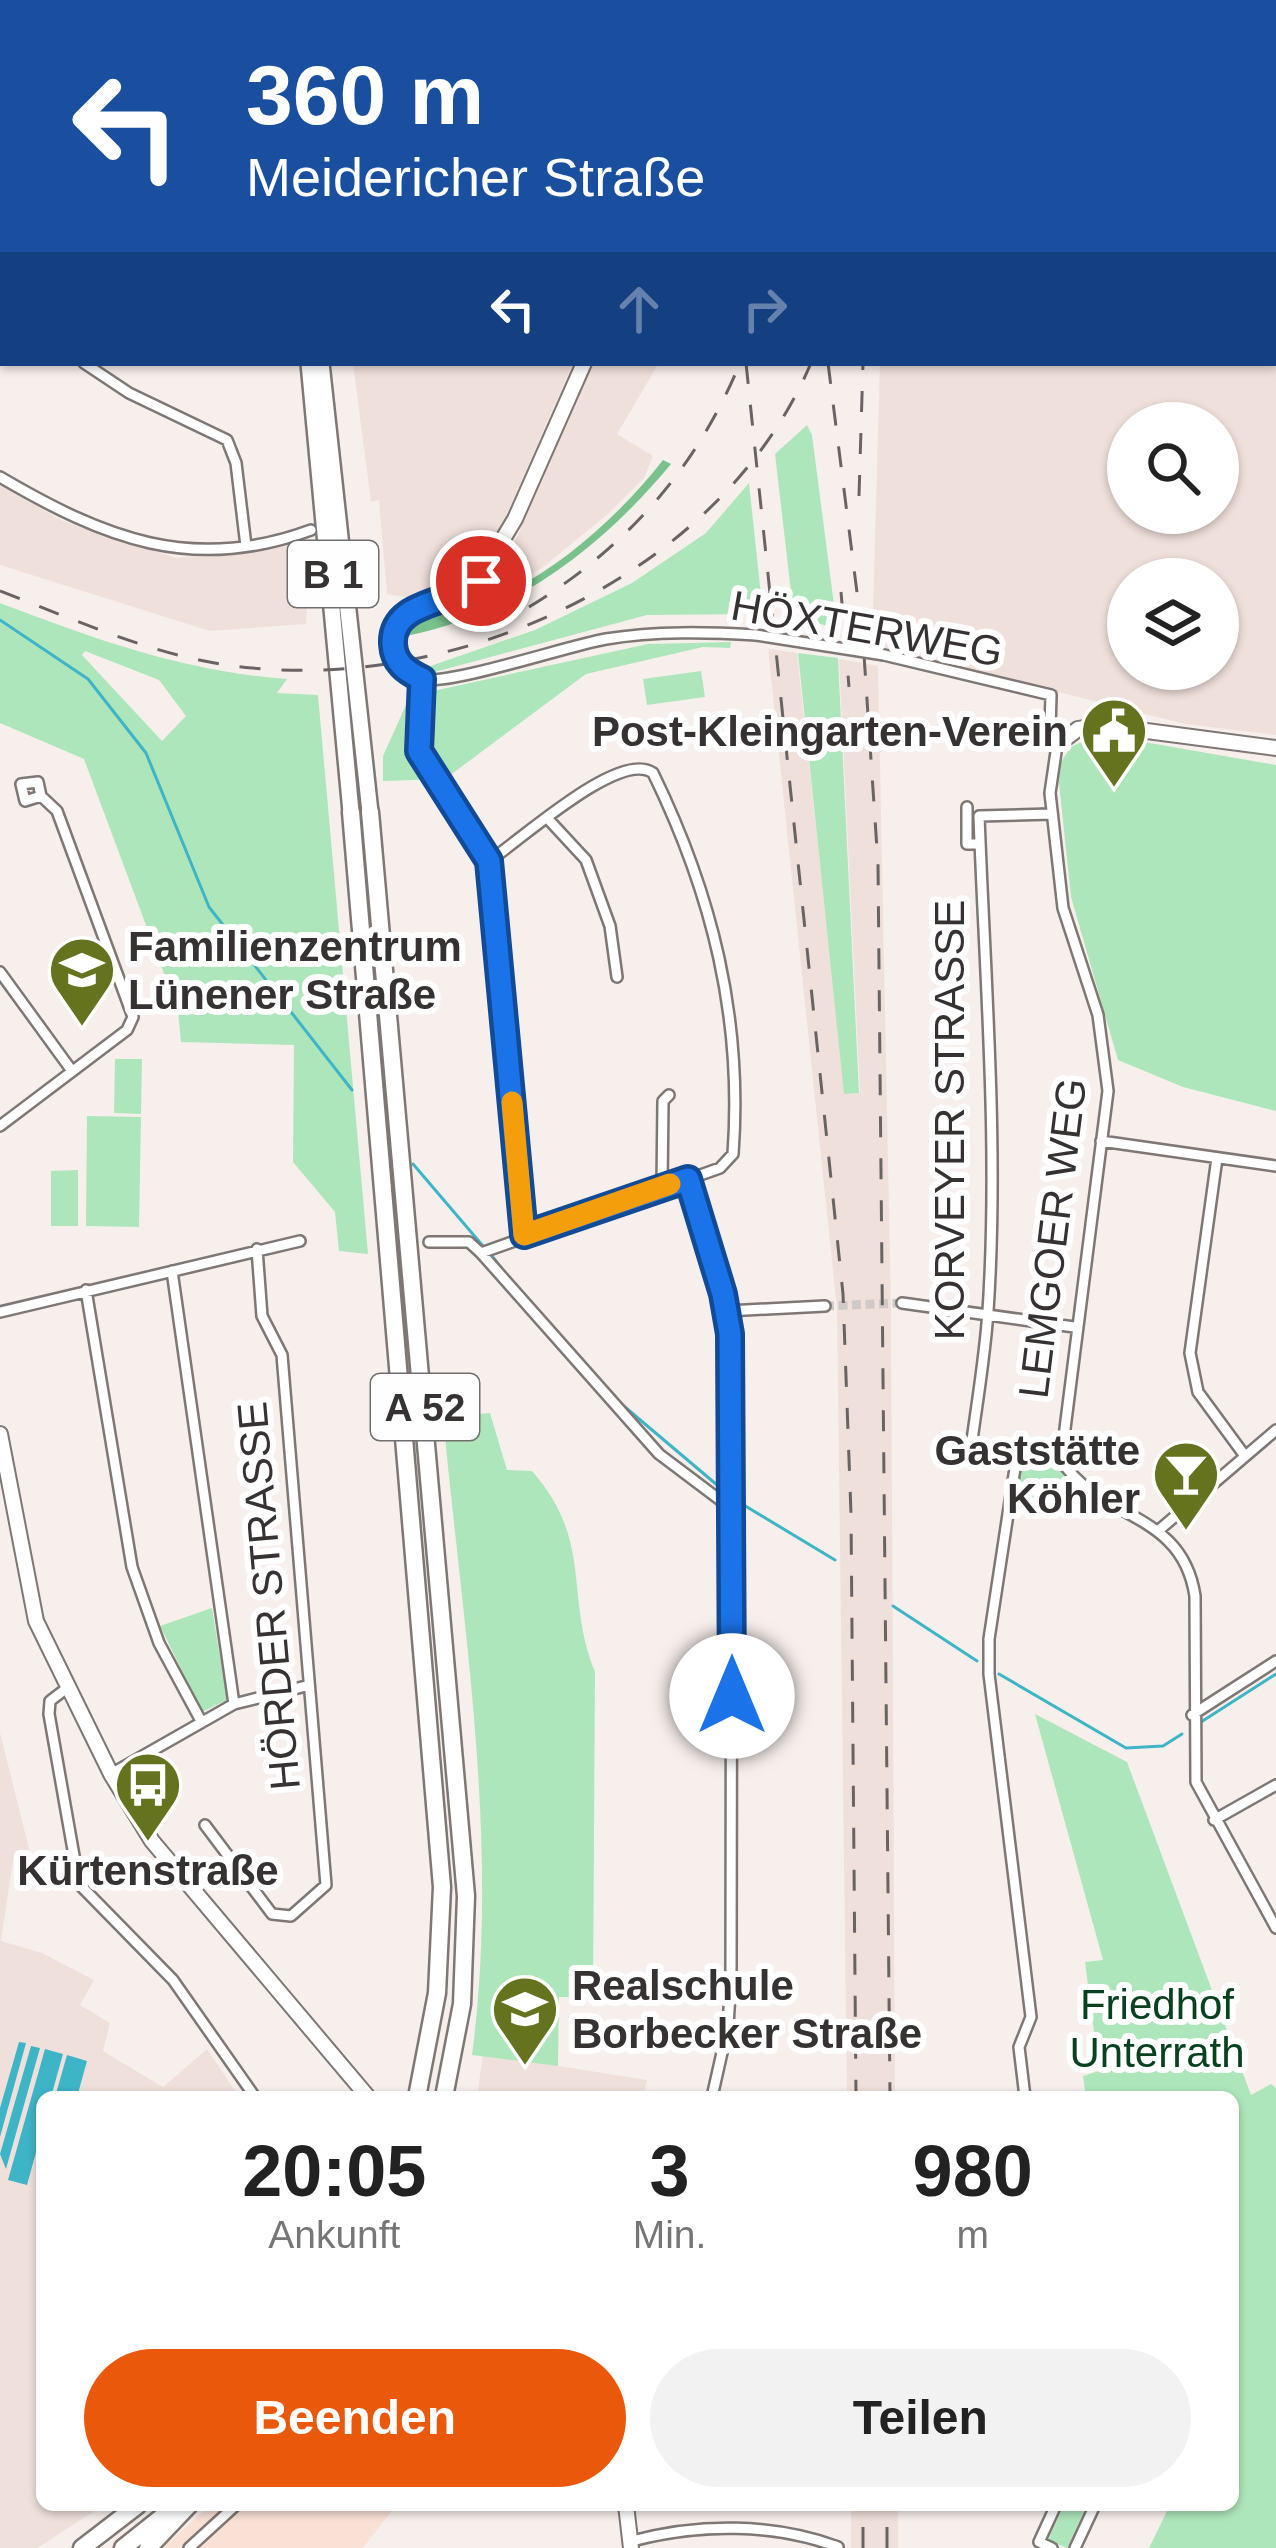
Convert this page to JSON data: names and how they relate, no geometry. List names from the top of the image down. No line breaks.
{"streets":{"highway":["A 52"],"main road":["B 1"],"street":["HÖXTERWEG","KORVEYER STRASSE","LEMGOER WEG","HÖRDER STRASSE"]},"crossings":[["B 1","A 52"],["HÖXTERWEG","LEMGOER WEG"],["KORVEYER STRASSE","LEMGOER WEG"]],"parks":["Friedhof Unterrath"],"places":{"public building":["Post-Kleingarten-Verein"],"school or university":["Familienzentrum Lünener Straße","Realschule Borbecker Straße"],"bar":["Gaststätte Köhler"],"bus stop":["Kürtenstraße"]},"page":{"turn":["360 m","Meidericher Straße"],"eta":["20:05","Ankunft","3","Min.","980","m"],"buttons":["Beenden","Teilen"]}}
